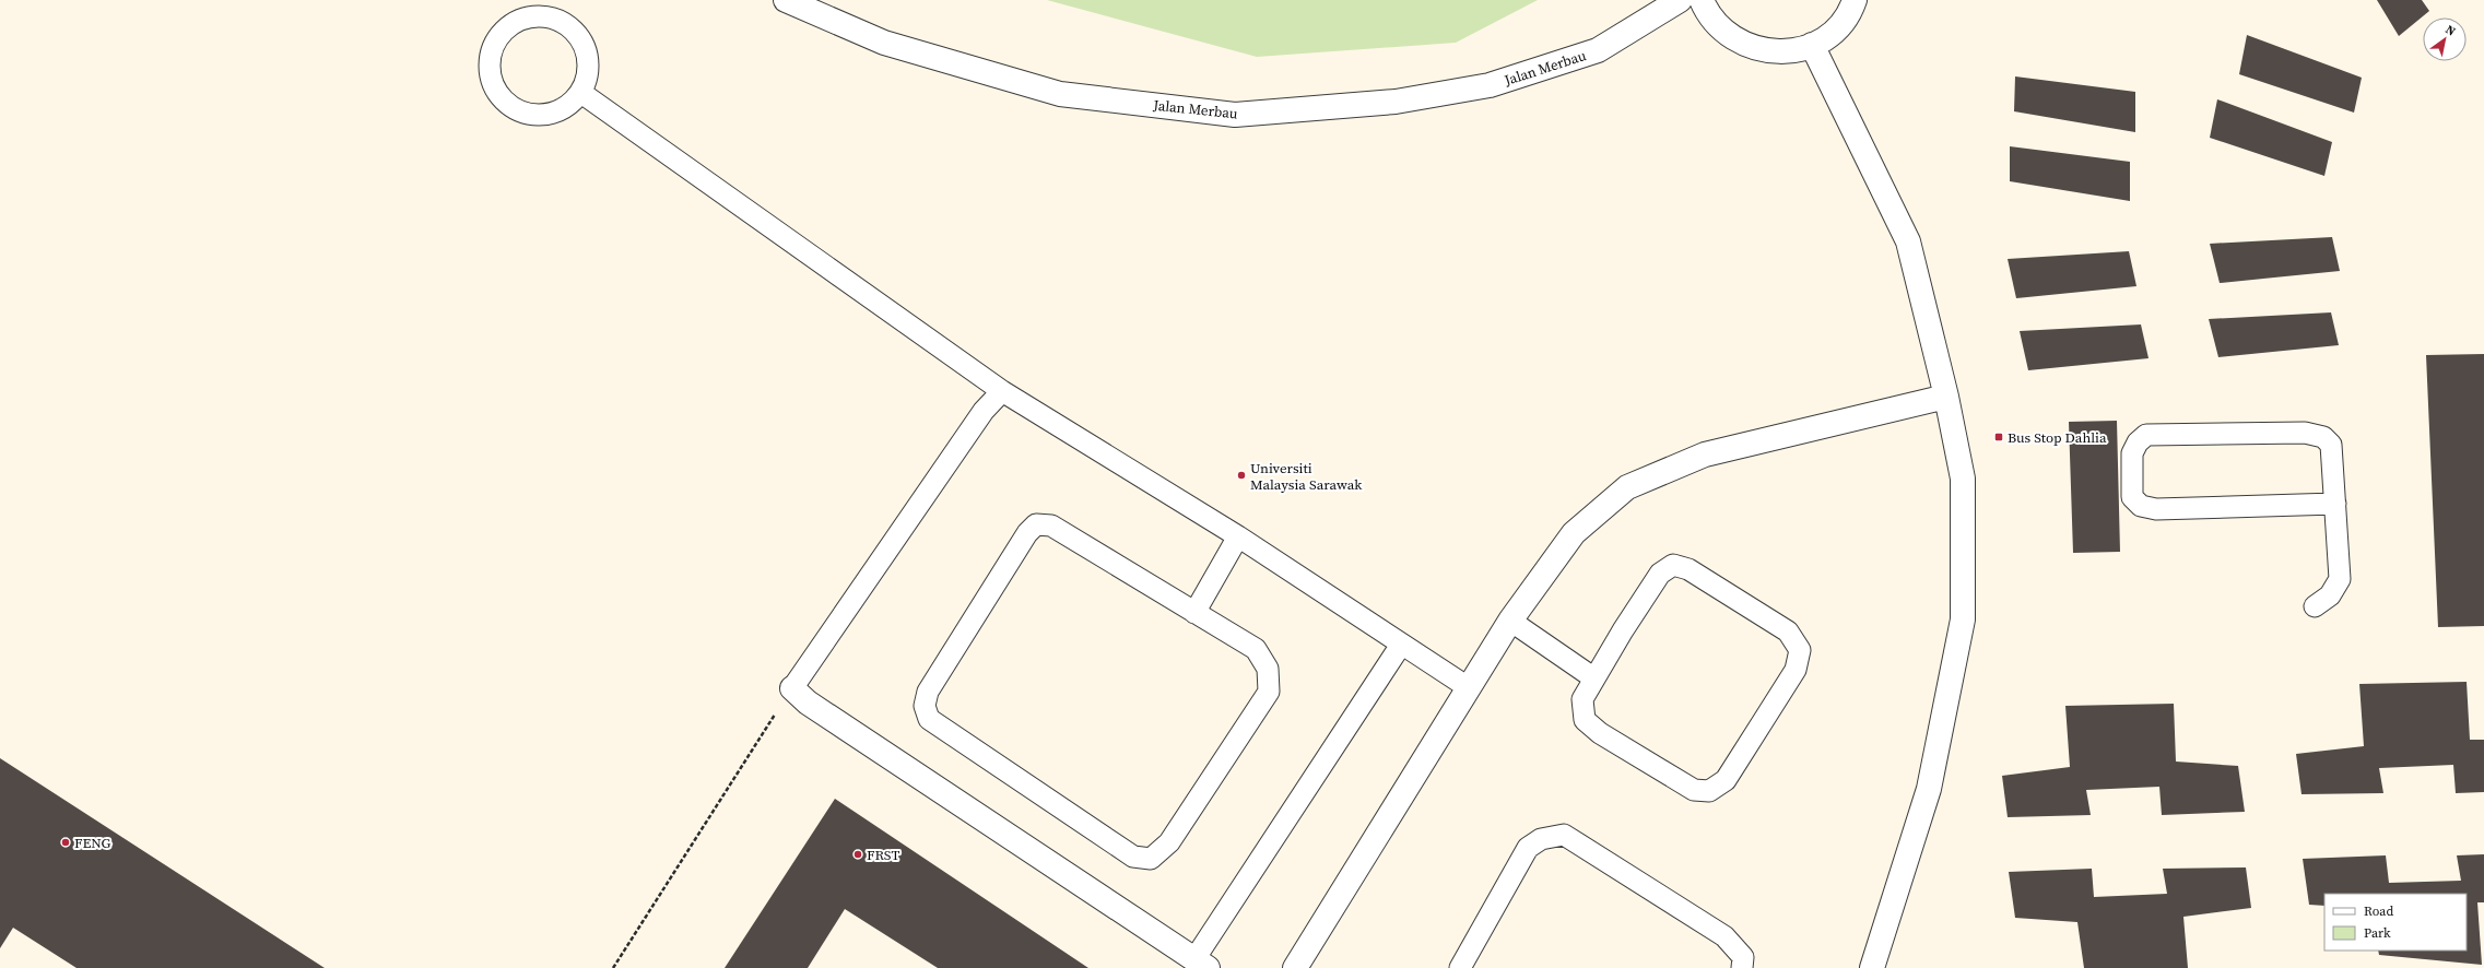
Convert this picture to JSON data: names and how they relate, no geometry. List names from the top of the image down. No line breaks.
{"streets":{"street":["Jalan Merbau"]},"places":{"transit":["Bus Stop Dahlia"],"other":["Universiti Malaysia Sarawak","FENG","FRST"]},"legend":["Road","Park"],"north":"top right"}
